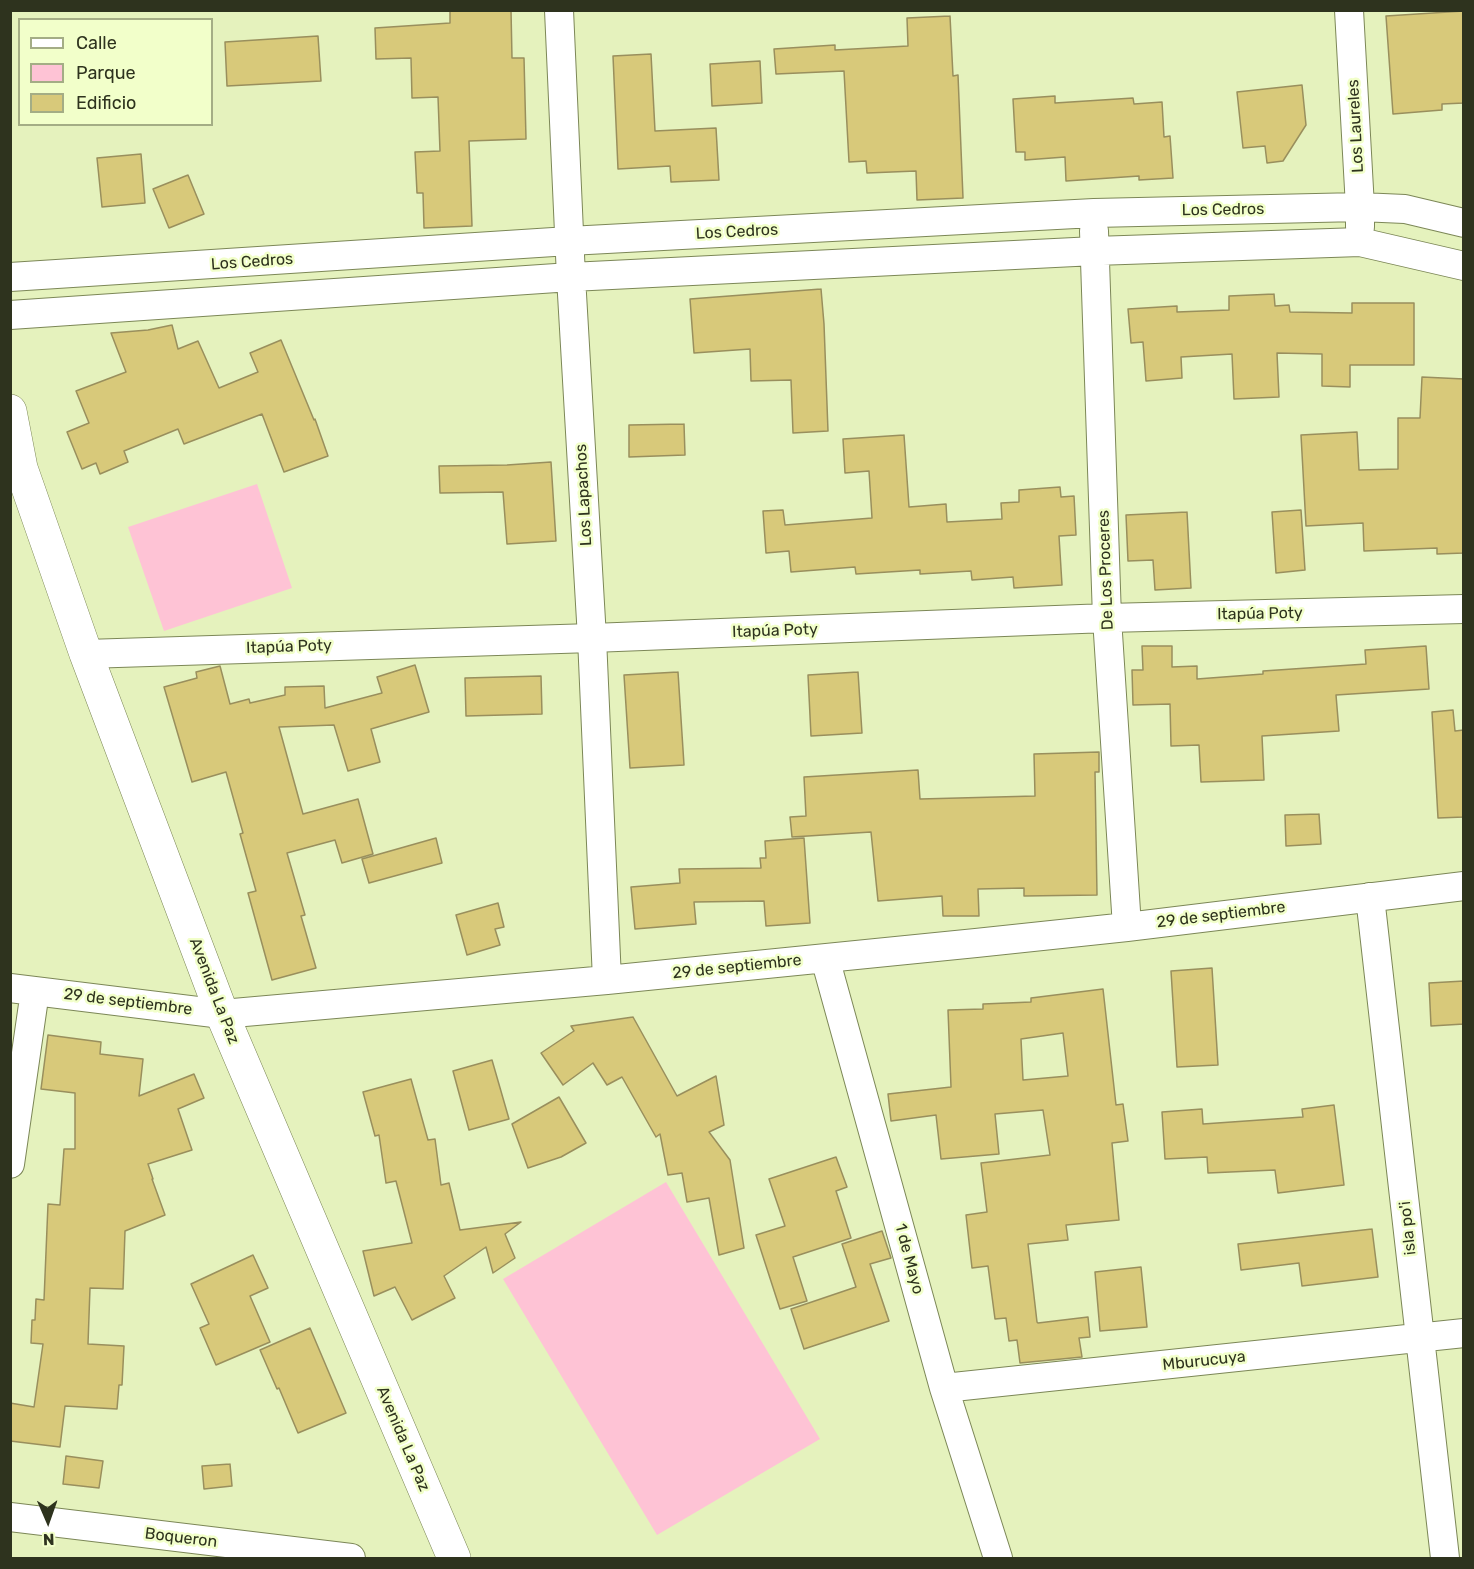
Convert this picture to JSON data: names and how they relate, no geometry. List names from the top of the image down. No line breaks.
{"streets":{"street":["Los Laureles","Los Cedros","Los Lapachos","De Los Proceres","Itapúa Poty","29 de septiembre","Avenida La Paz","isla po'i","1 de Mayo","Mburucuya","Boqueron"]},"crossings":[["Los Laureles","Los Cedros"],["Los Cedros","Los Lapachos"],["Los Cedros","De Los Proceres"],["Los Lapachos","Itapúa Poty"],["Los Lapachos","29 de septiembre"],["De Los Proceres","Itapúa Poty"],["De Los Proceres","29 de septiembre"],["Itapúa Poty","Avenida La Paz"],["29 de septiembre","Avenida La Paz"],["29 de septiembre","isla po'i"],["29 de septiembre","1 de Mayo"],["isla po'i","Mburucuya"],["1 de Mayo","Mburucuya"]],"legend":["Calle","Parque","Edificio"],"north":"bottom"}
